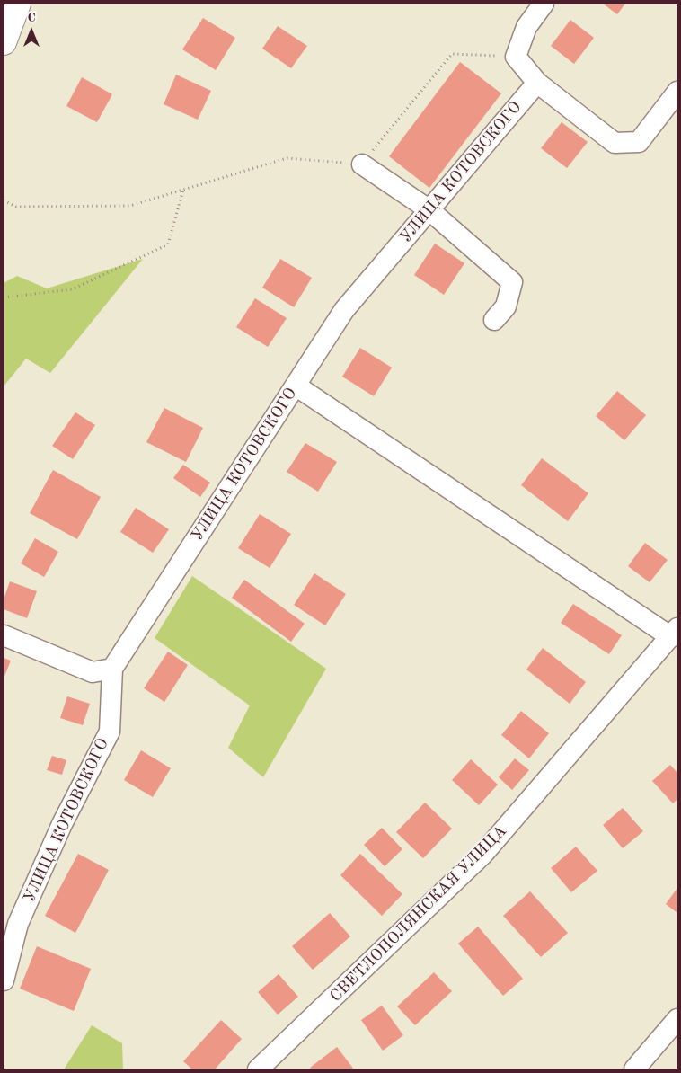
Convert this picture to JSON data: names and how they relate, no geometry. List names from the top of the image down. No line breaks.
{"streets":{"street":["УЛИЦА КОТОВСКОГО","СВЕТЛОПОЛЯНСКАЯ УЛИЦА"]},"north":"top"}
